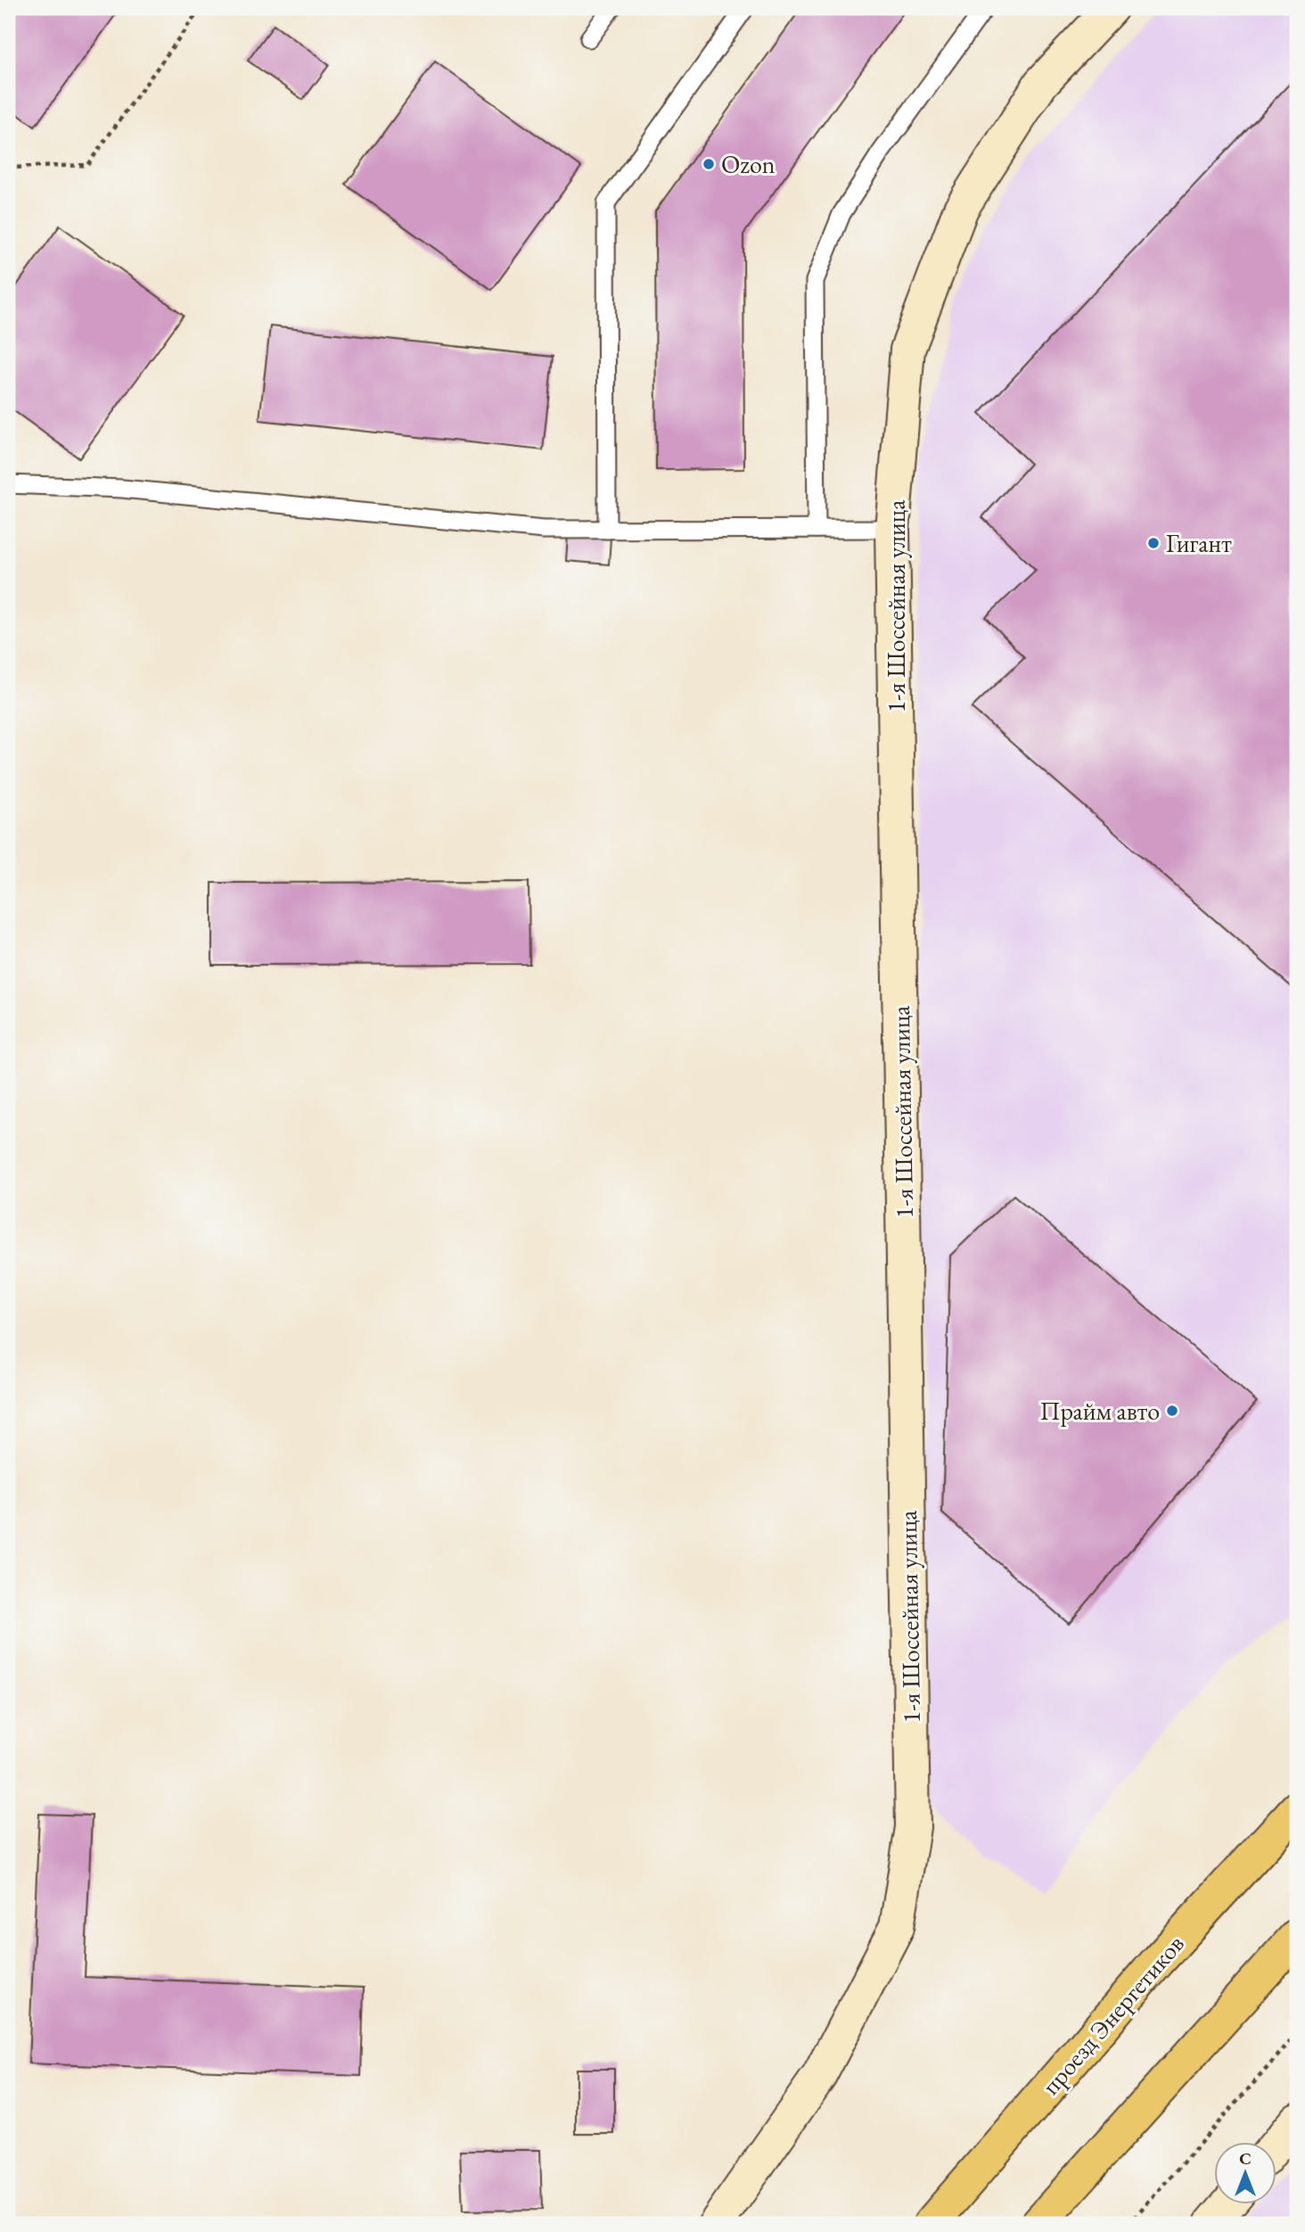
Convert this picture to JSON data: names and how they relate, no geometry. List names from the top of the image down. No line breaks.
{"streets":{"main road":["1-я Шоссейная улица","проезд Энергетиков"]},"places":["Ozon","Гигант","Прайм авто"],"north":"top"}
